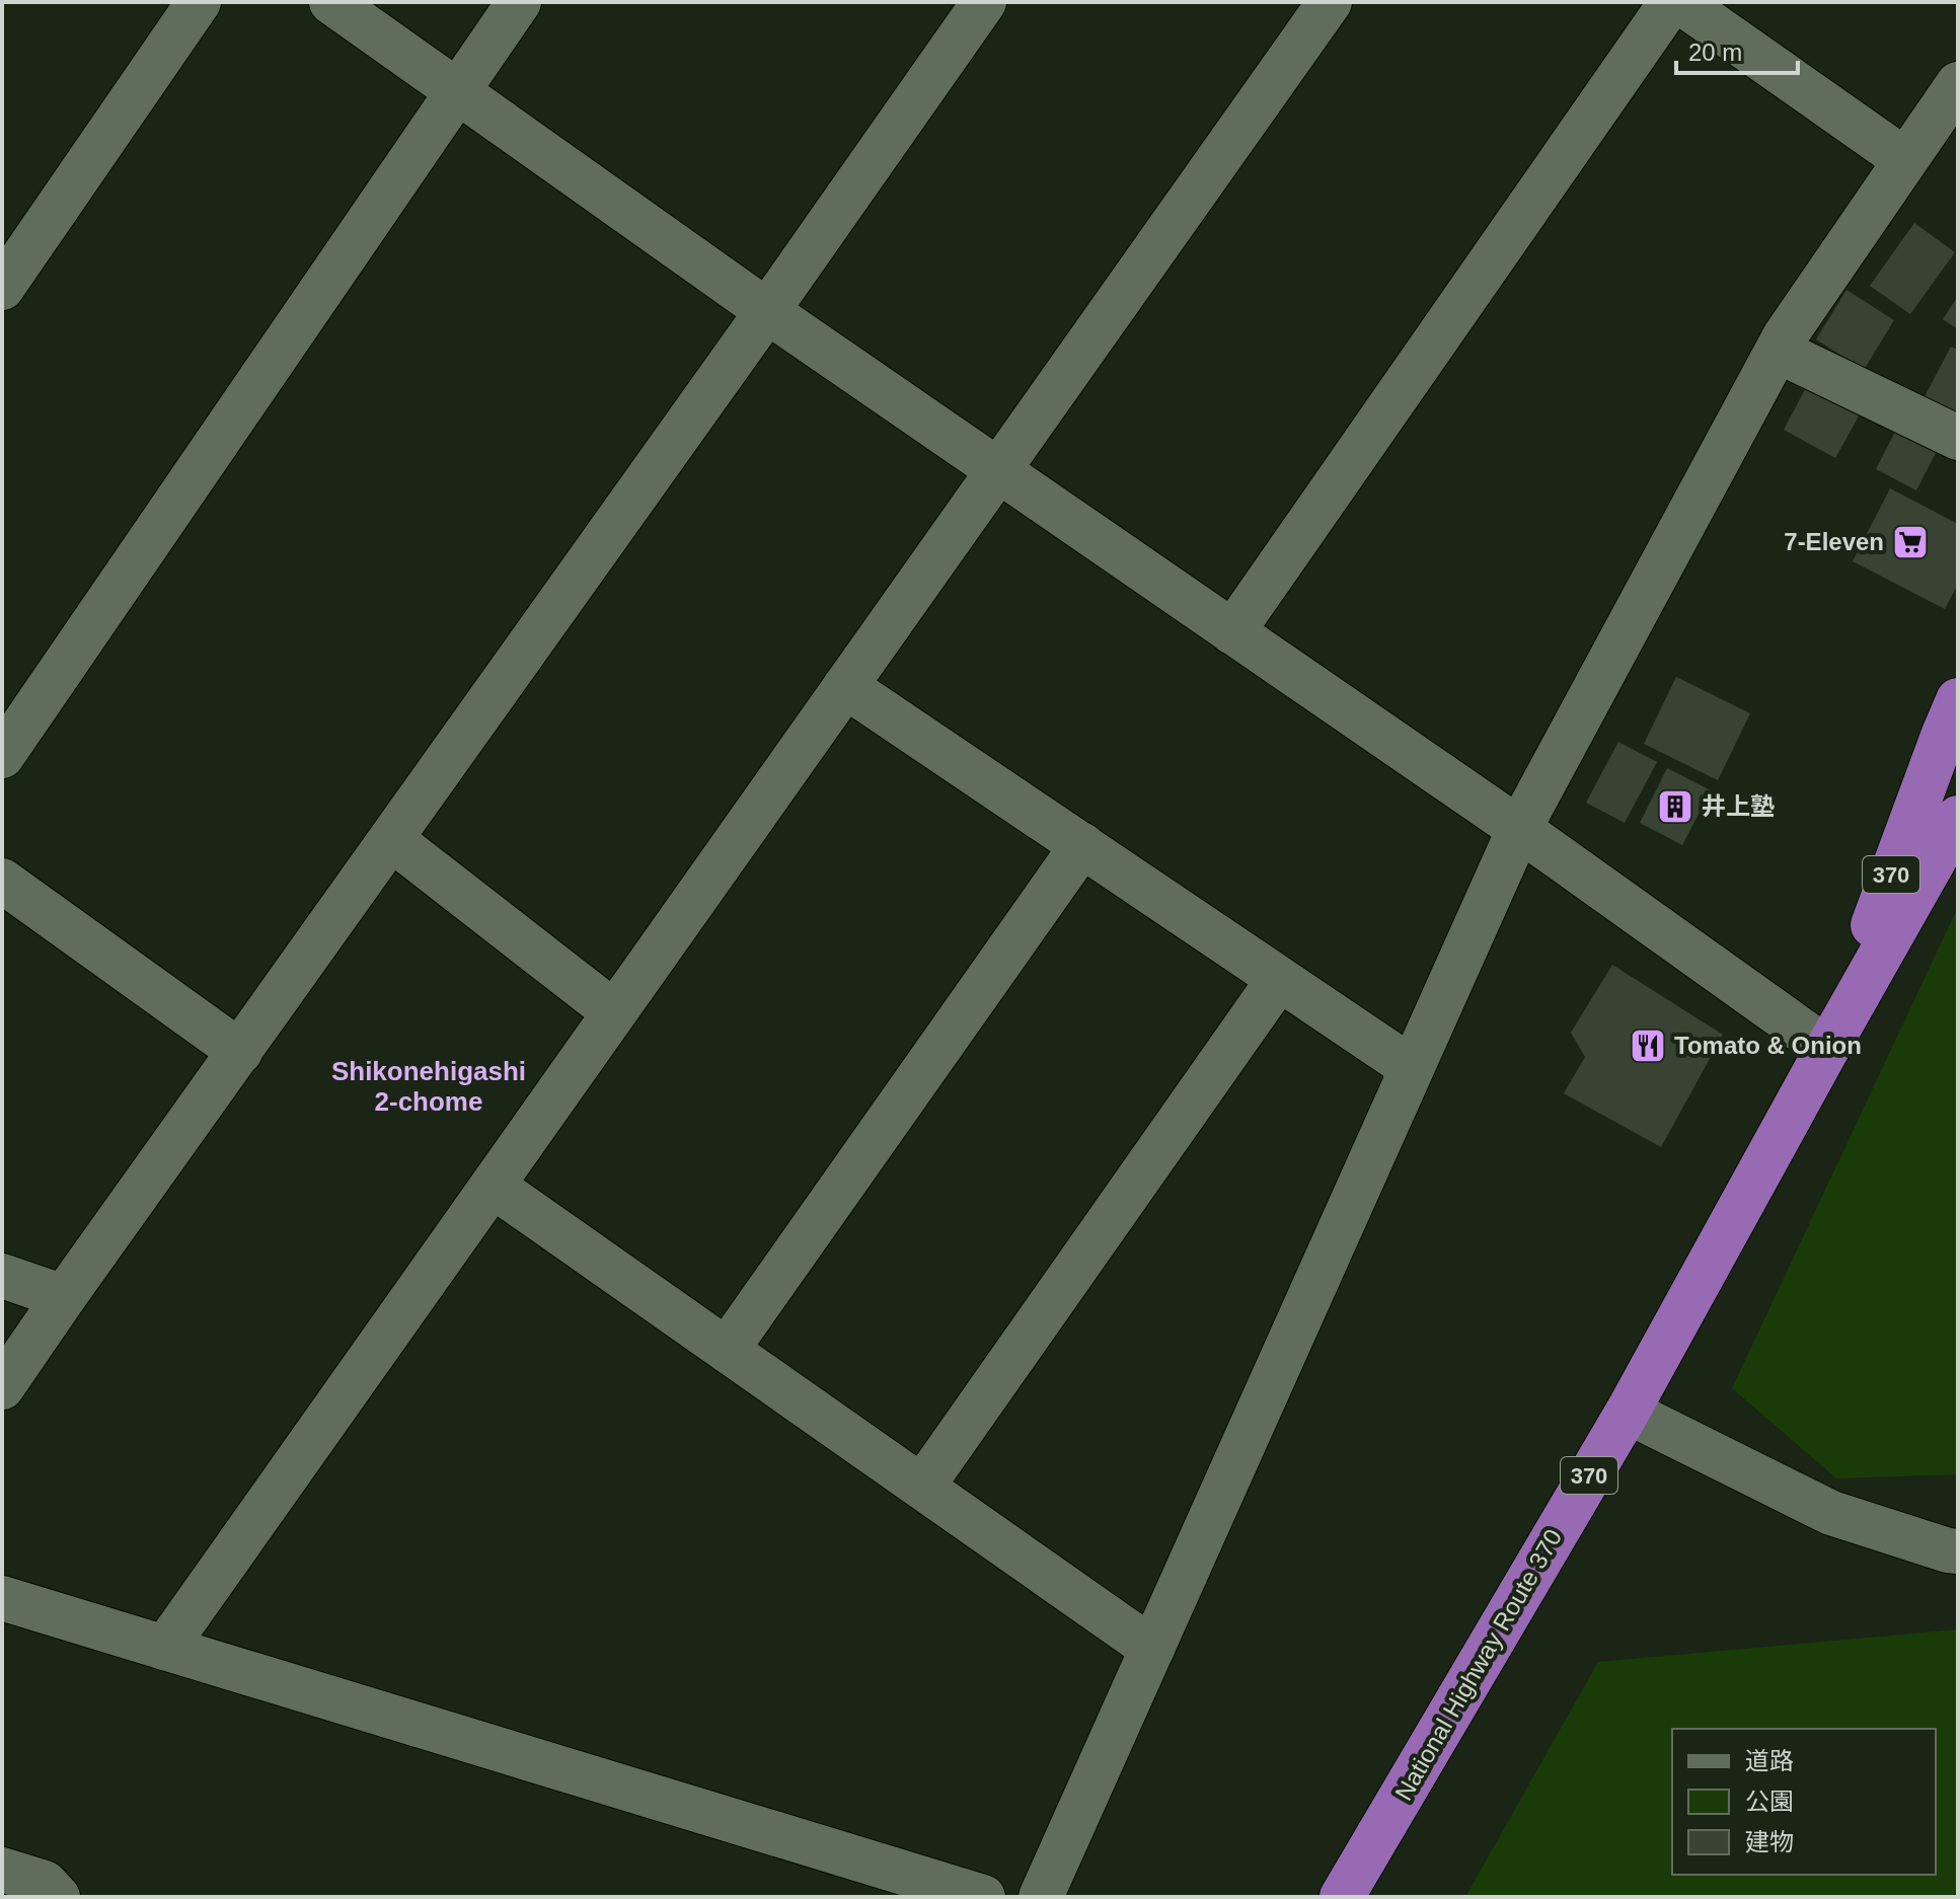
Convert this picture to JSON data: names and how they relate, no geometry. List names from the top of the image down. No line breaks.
{"streets":{"highway":["370","National Highway Route 370"]},"districts":["Shikonehigashi 2-chome"],"places":{"supermarket":["7-Eleven"],"building":["井上塾"],"restaurant":["Tomato & Onion"]},"legend":["道路","公園","建物"],"scale_bar":"20 m"}
